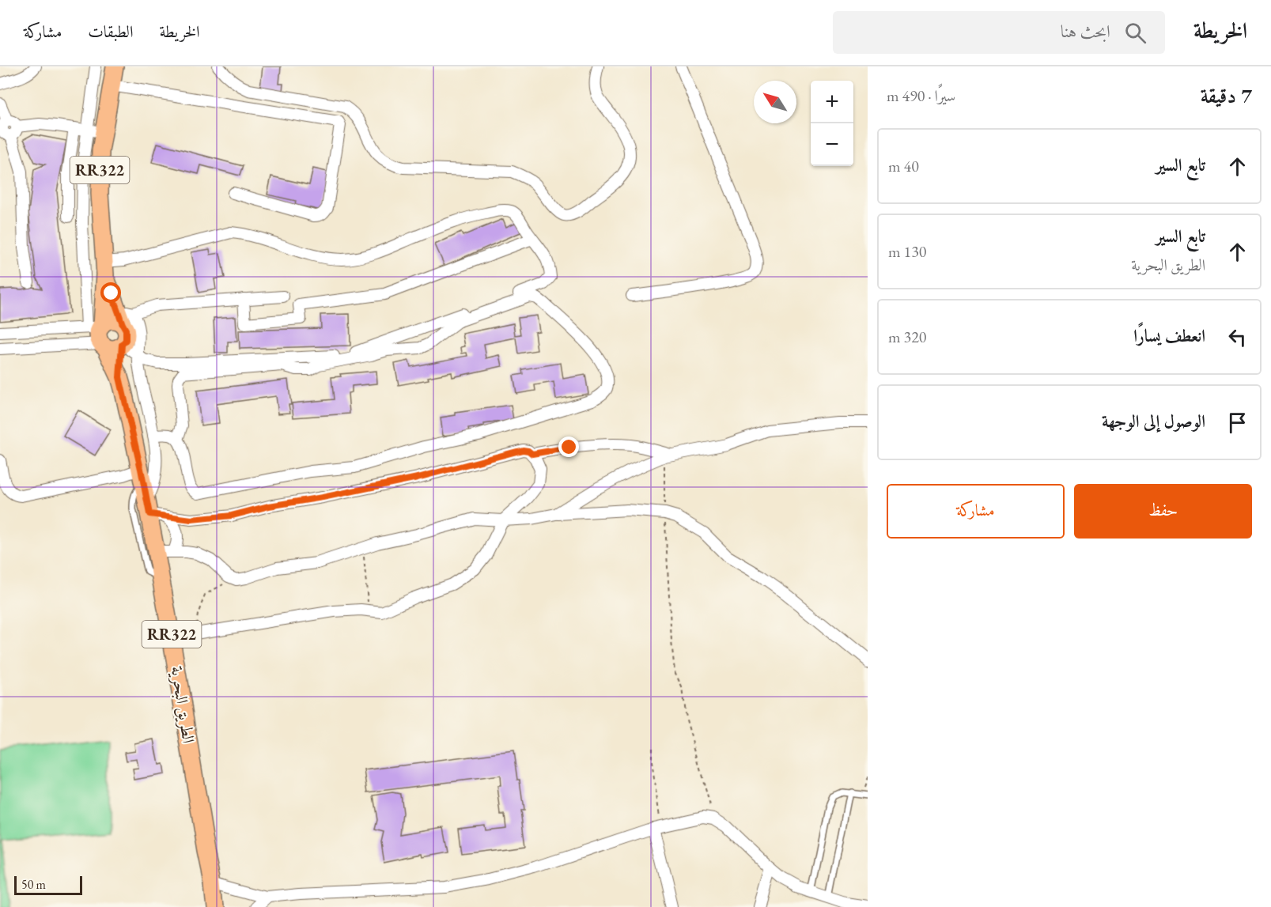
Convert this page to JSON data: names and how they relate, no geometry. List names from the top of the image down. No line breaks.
{"streets":{"main road":["RR322","الطريق البحرية"]},"crossings":[["RR322","الطريق البحرية"]],"scale_bar":"50 m","north":"top left","page":{"header":"الخريطة","search":"ابحث هنا","nav":["الخريطة","الطبقات","مشاركة"],"heading":["7 دقيقة","سيرًا · 490 m"],"map_buttons":["+","−"],"list":[["تابع السير","40 m"],["تابع السير","الطريق البحرية","130 m"],["انعطف يسارًا","320 m"],"الوصول إلى الوجهة"],"buttons":["حفظ","مشاركة"],"scale":"50 m"}}
